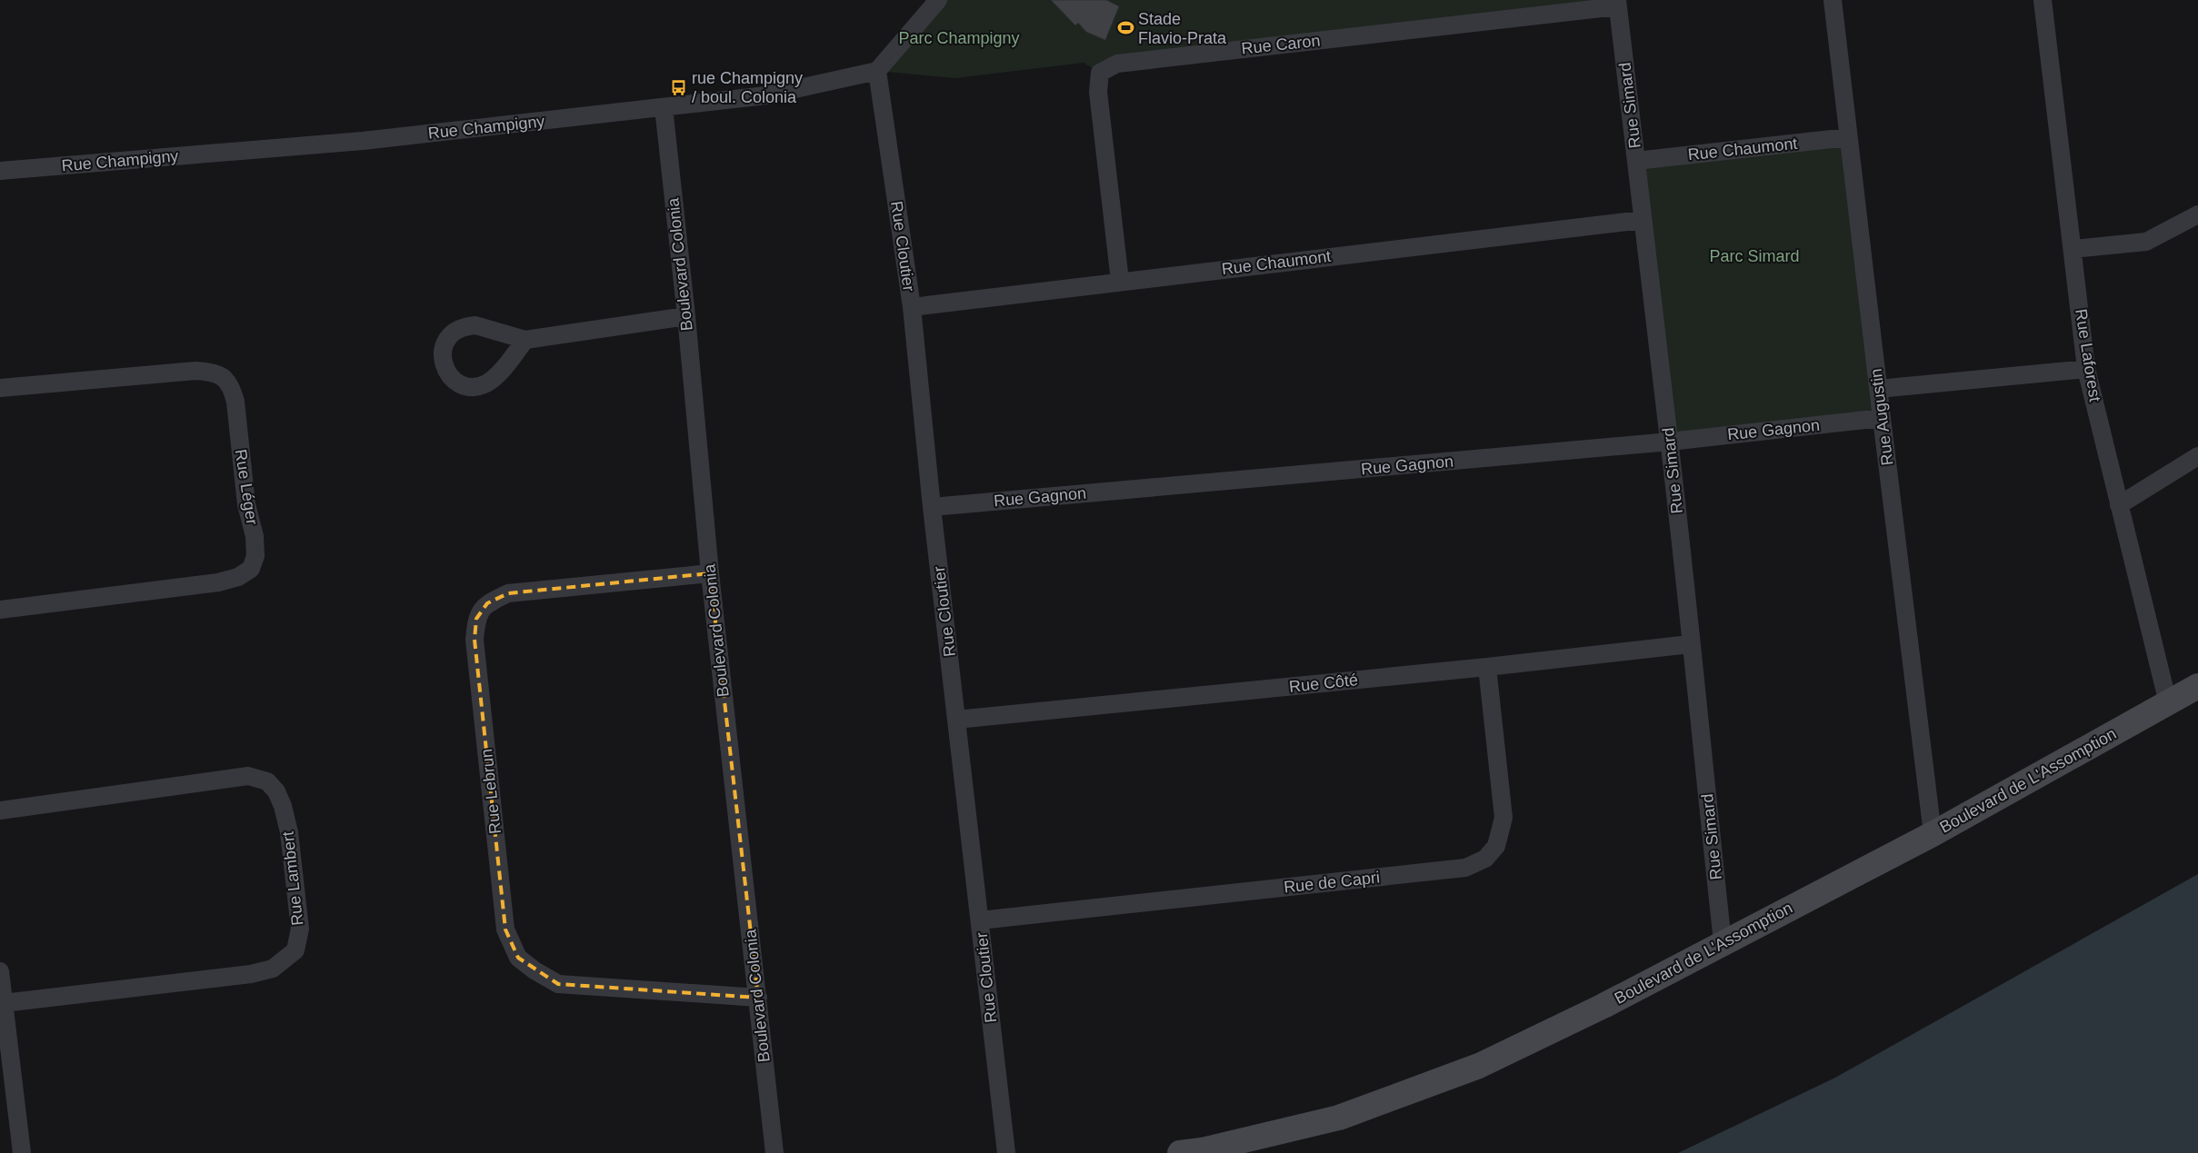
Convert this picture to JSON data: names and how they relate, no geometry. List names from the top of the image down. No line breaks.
{"streets":{"street":["Rue Caron","Rue Simard","Rue Champigny","Rue Chaumont","Rue Cloutier","Boulevard Colonia","Rue Laforest","Rue Augustin","Rue Gagnon","Rue Léger","Rue Côté","Boulevard de L'Assomption","Rue Lebrun","Rue Lambert","Rue de Capri"]},"crossings":[["Rue Caron","Rue Simard"],["Rue Caron","Rue Chaumont"],["Rue Simard","Rue Chaumont"],["Rue Simard","Rue Gagnon"],["Rue Simard","Rue Côté"],["Rue Simard","Boulevard de L'Assomption"],["Rue Champigny","Rue Cloutier"],["Rue Champigny","Boulevard Colonia"],["Rue Chaumont","Rue Cloutier"],["Rue Chaumont","Rue Augustin"],["Rue Cloutier","Rue Gagnon"],["Rue Cloutier","Rue Côté"],["Rue Cloutier","Rue de Capri"],["Boulevard Colonia","Rue Lebrun"],["Rue Laforest","Boulevard de L'Assomption"],["Rue Augustin","Rue Gagnon"],["Rue Augustin","Boulevard de L'Assomption"],["Rue Côté","Rue de Capri"]],"parks":["Parc Champigny","Parc Simard"],"places":{"sports":["Stade Flavio-Prata"],"bus stop":["rue Champigny / boul. Colonia"]}}
